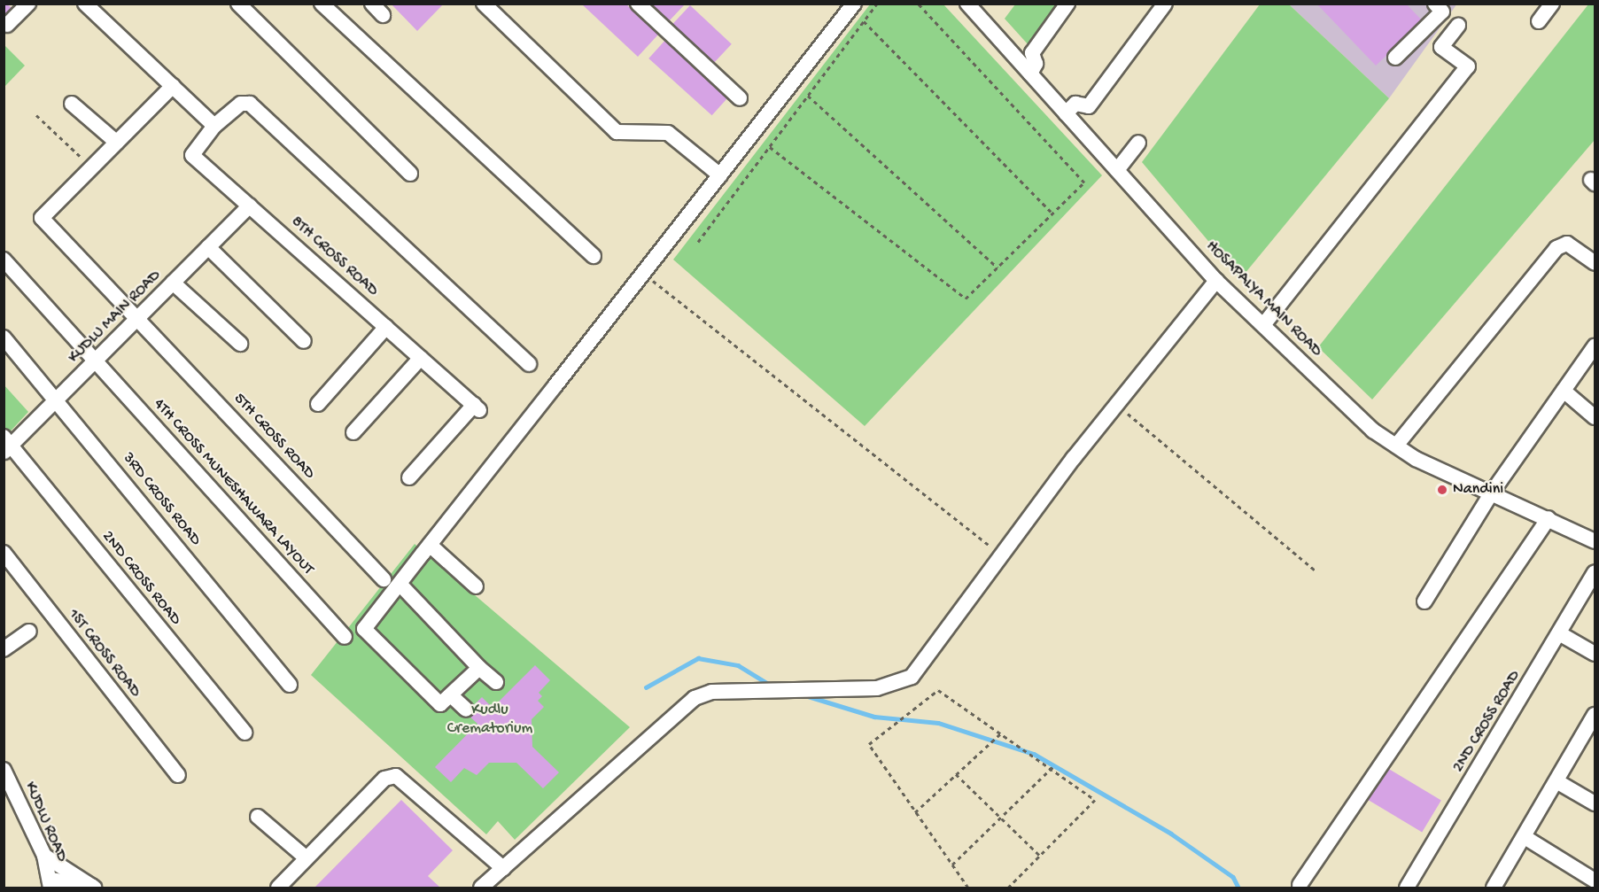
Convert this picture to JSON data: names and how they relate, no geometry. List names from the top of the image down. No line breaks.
{"streets":{"street":["8TH CROSS ROAD","HOSAPALYA MAIN ROAD","KUDLU MAIN ROAD","5TH CROSS ROAD","4TH CROSS MUNESHAWARA LAYOUT","3RD CROSS ROAD","2ND CROSS ROAD","1ST CROSS ROAD","KUDLU ROAD"]},"crossings":[["8TH CROSS ROAD","KUDLU MAIN ROAD"],["KUDLU MAIN ROAD","5TH CROSS ROAD"],["KUDLU MAIN ROAD","4TH CROSS MUNESHAWARA LAYOUT"],["KUDLU MAIN ROAD","3RD CROSS ROAD"],["KUDLU MAIN ROAD","2ND CROSS ROAD"]],"parks":["Kudlu Crematorium"],"places":["Nandini"]}
